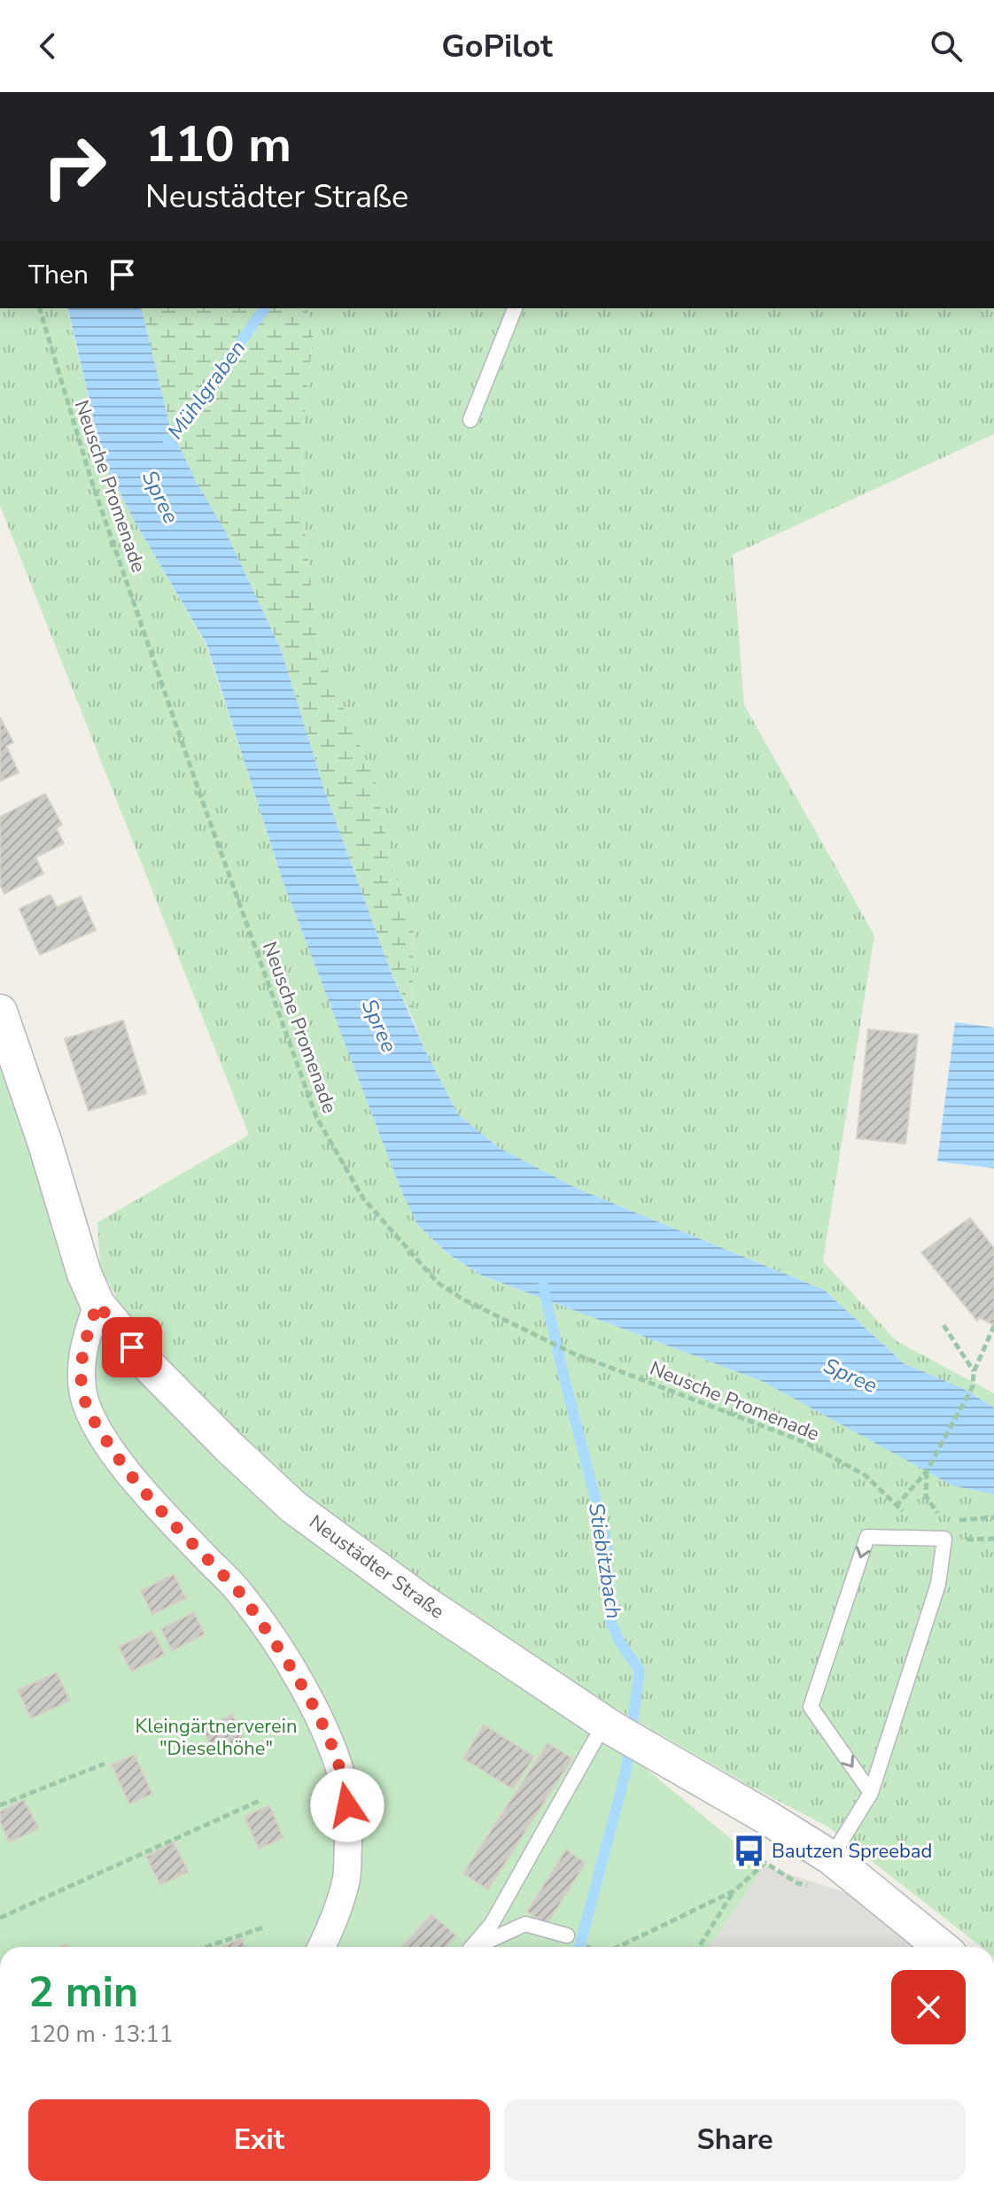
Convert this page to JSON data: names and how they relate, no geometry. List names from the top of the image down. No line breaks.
{"streets":{"street":["Neustädter Straße"],"path":["Neusche Promenade"]},"water":["Mühlgraben","Spree","Stiebitzbach"],"parks":["Kleingärtnerverein \"Dieselhöhe\""],"places":{"bus stop":["Bautzen Spreebad"]},"page":{"header":"GoPilot","turn":["110 m","Neustädter Straße"],"then":"Then","heading":["2 min","120 m · 13:11"],"buttons":["Exit","Share"]}}
